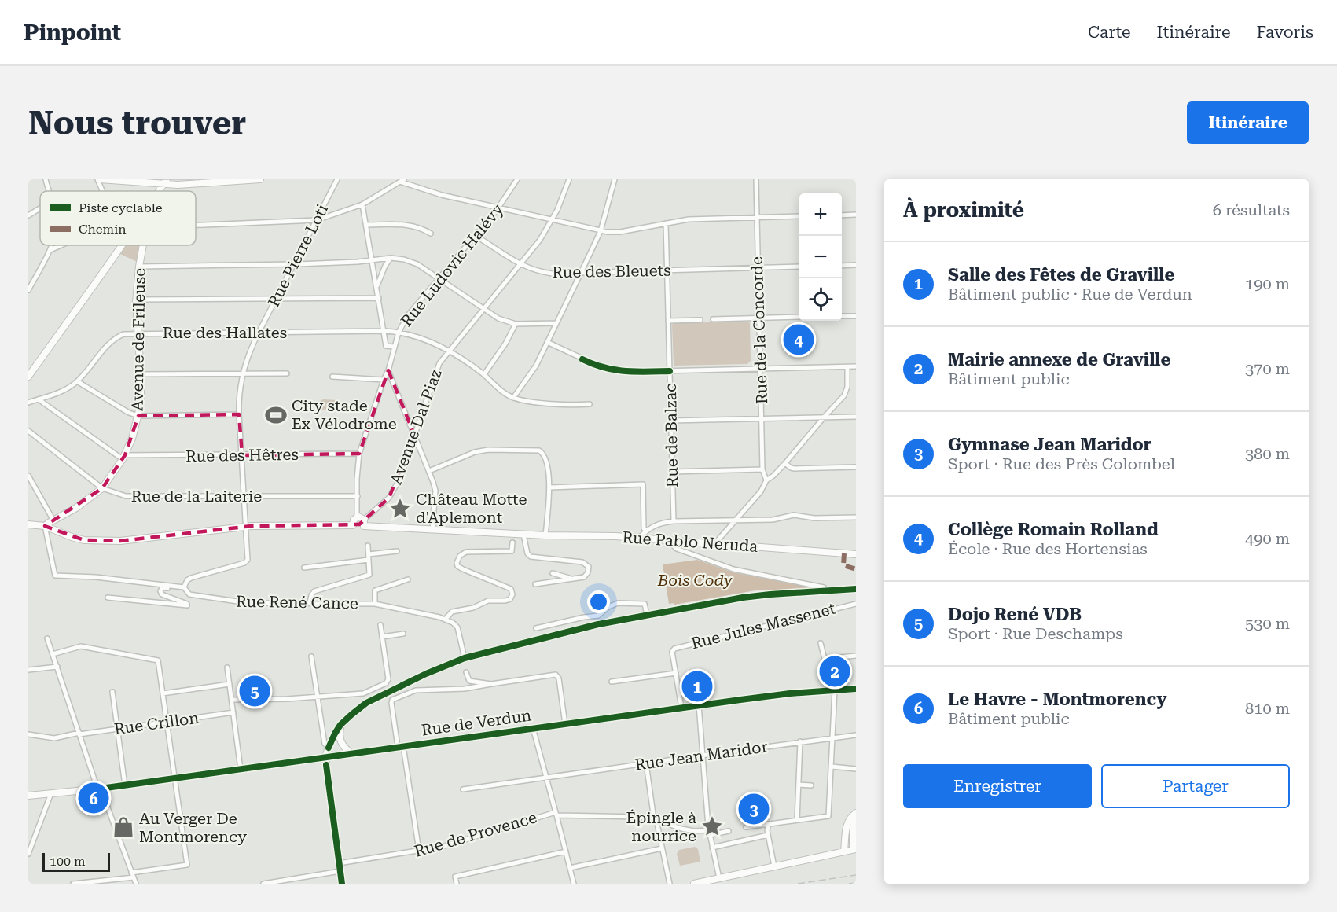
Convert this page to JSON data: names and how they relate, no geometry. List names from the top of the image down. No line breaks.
{"streets":{"street":["Rue Pierre Loti","Rue Ludovic Halévy","Rue des Bleuets","Rue de la Concorde","Rue des Hallates","Avenue de Frileuse","Avenue Dal Piaz","Rue de Balzac","Rue des Hêtres","Rue de la Laiterie","Rue Pablo Neruda","Rue René Cance","Rue Jules Massenet","Rue de Verdun","Rue Crillon","Rue Jean Maridor","Rue de Provence"]},"crossings":[["Rue Pierre Loti","Rue des Hallates"],["Rue Pierre Loti","Rue des Hêtres"],["Rue Pierre Loti","Rue de la Laiterie"],["Rue Ludovic Halévy","Rue des Bleuets"],["Rue Ludovic Halévy","Rue des Hallates"],["Rue Ludovic Halévy","Avenue Dal Piaz"],["Rue Ludovic Halévy","Rue des Hêtres"],["Rue Ludovic Halévy","Rue de la Laiterie"],["Rue Ludovic Halévy","Rue Pablo Neruda"],["Rue des Bleuets","Rue de la Concorde"],["Rue des Bleuets","Avenue Dal Piaz"],["Rue des Bleuets","Rue de Balzac"],["Rue des Hallates","Avenue de Frileuse"],["Rue des Hallates","Avenue Dal Piaz"],["Avenue de Frileuse","Rue des Hêtres"],["Avenue de Frileuse","Rue de la Laiterie"],["Avenue Dal Piaz","Rue Pablo Neruda"],["Rue Jules Massenet","Rue de Verdun"]],"parks":["Bois Cody"],"places":{"sports":["City stade Ex Vélodrome"],"place":["Château Motte d'Aplemont","Épingle à nourrice"],"shop":["Au Verger De Montmorency"]},"legend":["Piste cyclable","Chemin"],"scale_bar":"100 m","page":{"header":"Pinpoint","nav":["Carte","Itinéraire","Favoris"],"buttons":["Itinéraire",["Enregistrer","Partager"]],"title":"Nous trouver","heading":["À proximité","6 résultats"],"map_buttons":["+","−"],"list":[{"mark":"1","name":"Salle des Fêtes de Graville","note":"Bâtiment public · Rue de Verdun","value":"190 m"},{"mark":"2","name":"Mairie annexe de Graville","note":"Bâtiment public","value":"370 m"},{"mark":"3","name":"Gymnase Jean Maridor","note":"Sport · Rue des Près Colombel","value":"380 m"},{"mark":"4","name":"Collège Romain Rolland","note":"École · Rue des Hortensias","value":"490 m"},{"mark":"5","name":"Dojo René VDB","note":"Sport · Rue Deschamps","value":"530 m"},{"mark":"6","name":"Le Havre - Montmorency","note":"Bâtiment public","value":"810 m"}],"pins":["4","2","1","5","6","3"],"scale":"100 m"}}
